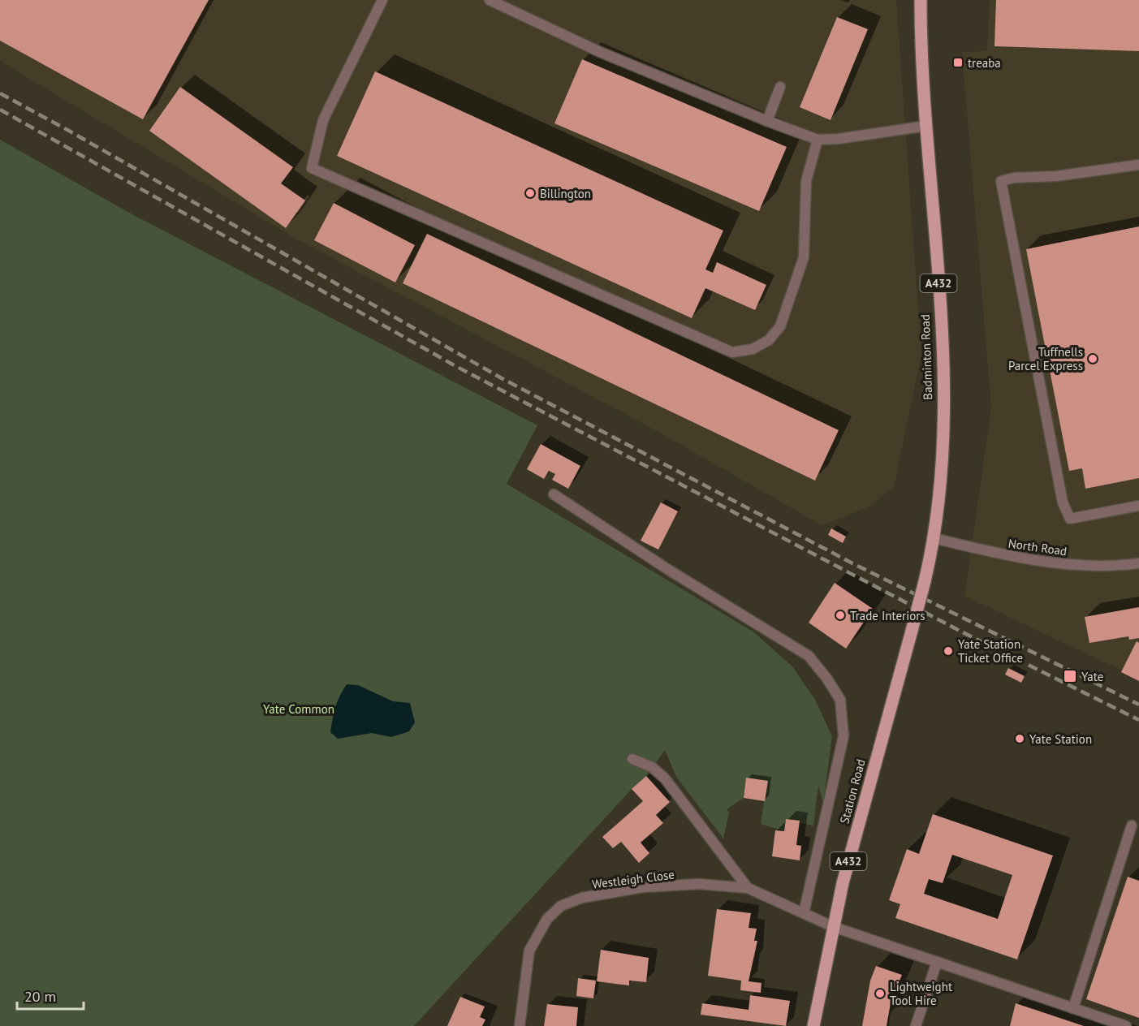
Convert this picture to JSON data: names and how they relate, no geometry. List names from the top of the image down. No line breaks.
{"streets":{"main road":["A432","Badminton Road","Station Road"],"street":["North Road","Westleigh Close"]},"crossings":[["Badminton Road","North Road"],["Badminton Road","Station Road"],["Station Road","Westleigh Close"]],"parks":["Yate Common"],"places":{"transit":["treaba","Yate"],"other":["Billington","Tuffnells Parcel Express","Trade Interiors","Yate Station Ticket Office","Yate Station","Lightweight Tool Hire"]},"scale_bar":"20 m"}
